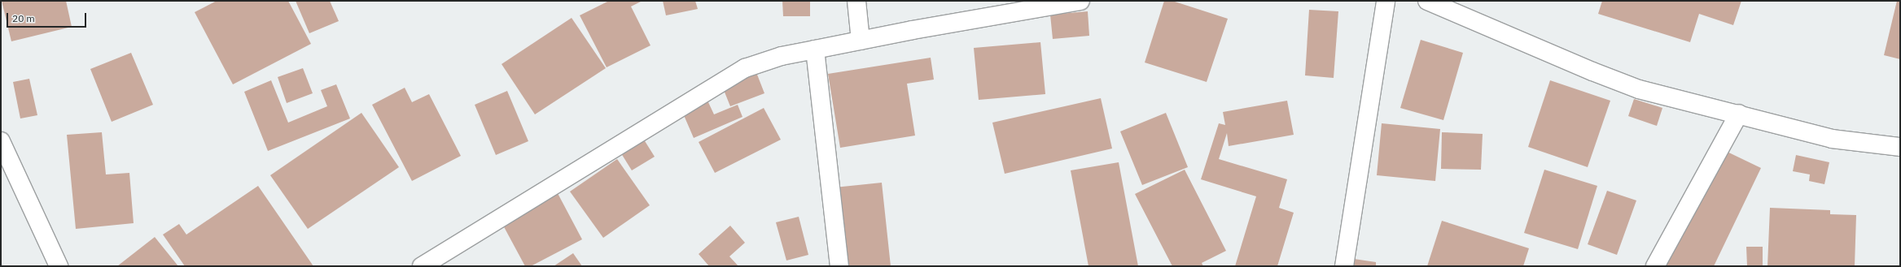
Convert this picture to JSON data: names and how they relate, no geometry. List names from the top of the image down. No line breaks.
{"scale_bar":"20 m"}
